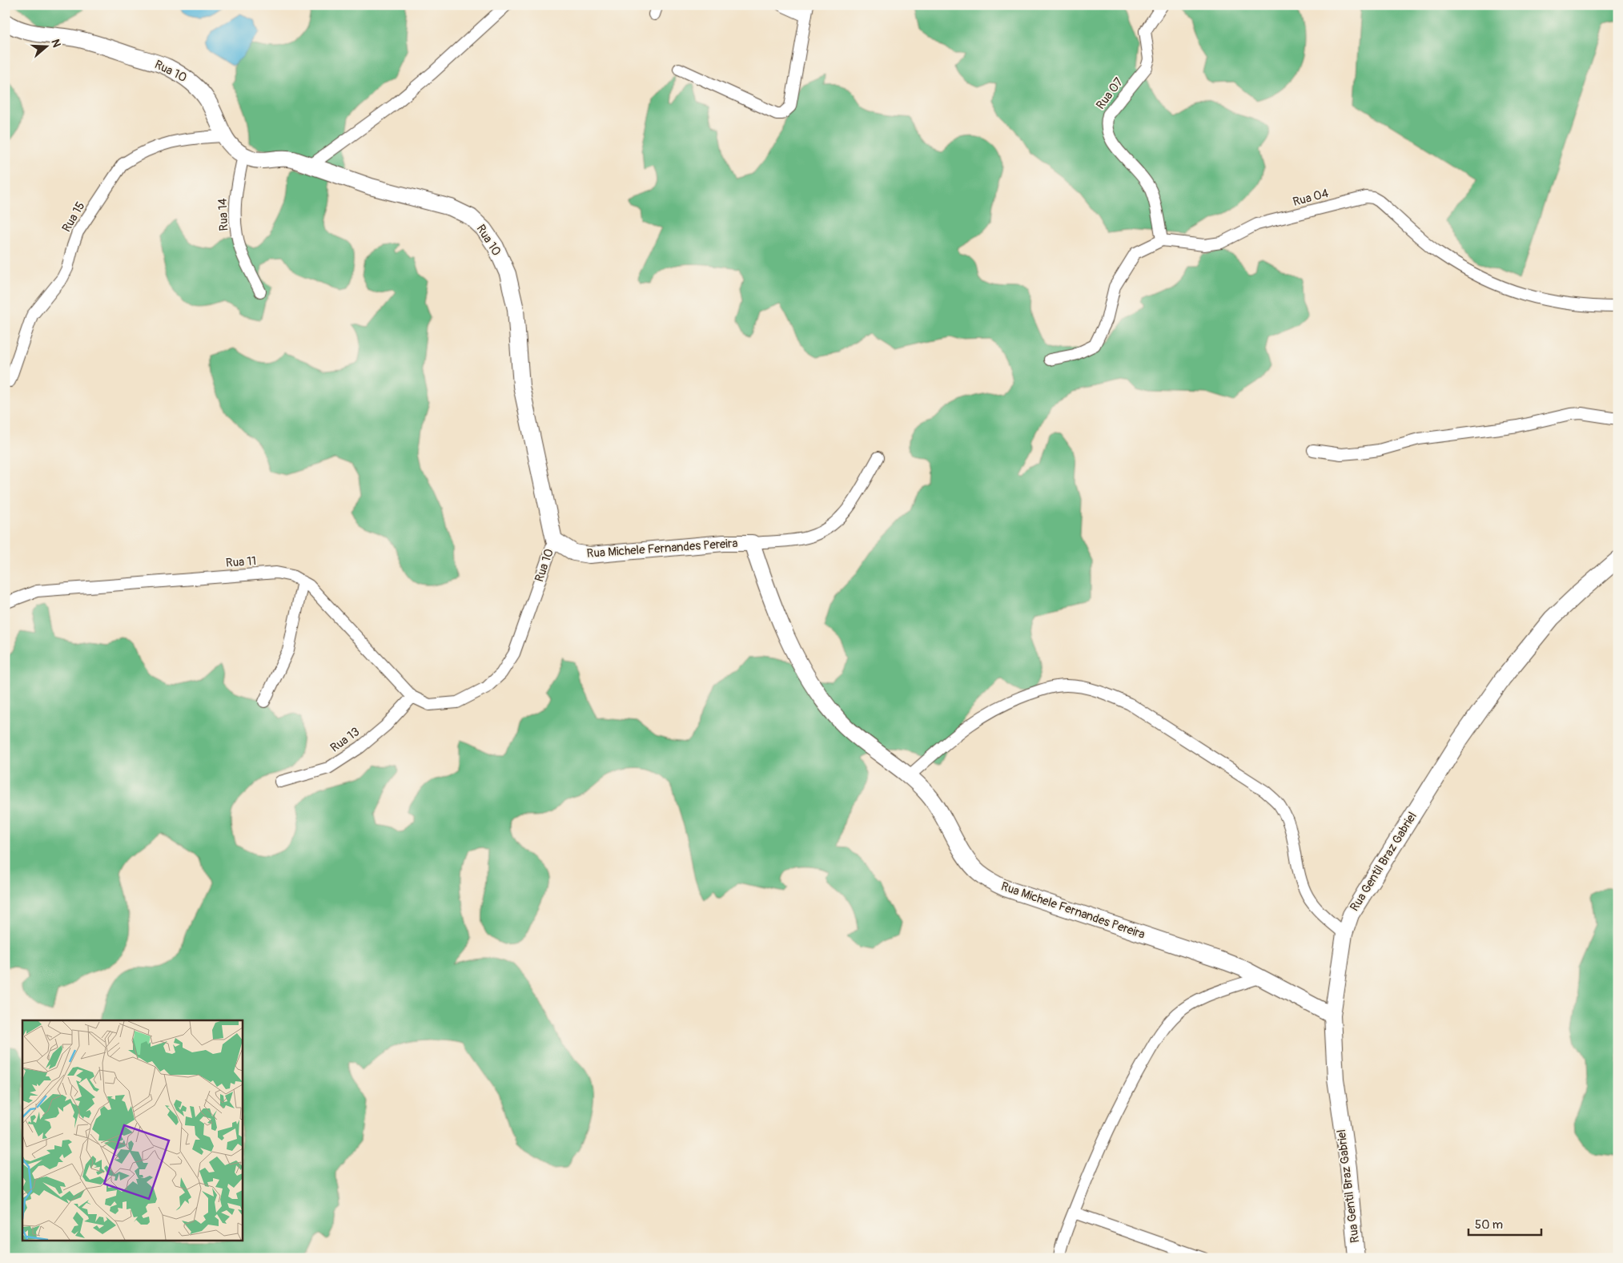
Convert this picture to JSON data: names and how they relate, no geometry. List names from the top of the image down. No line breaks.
{"streets":{"street":["Rua 10","Rua 07","Rua 04","Rua 14","Rua 15","Rua Michele Fernandes Pereira","Rua 11","Rua 13","Rua Gentil Braz Gabriel"]},"crossings":[["Rua 10","Rua 14"],["Rua 10","Rua 15"],["Rua 10","Rua Michele Fernandes Pereira"],["Rua 10","Rua 11"],["Rua 07","Rua 04"],["Rua Michele Fernandes Pereira","Rua Gentil Braz Gabriel"],["Rua 11","Rua 13"]],"scale_bar":"50 m","north":"right"}
